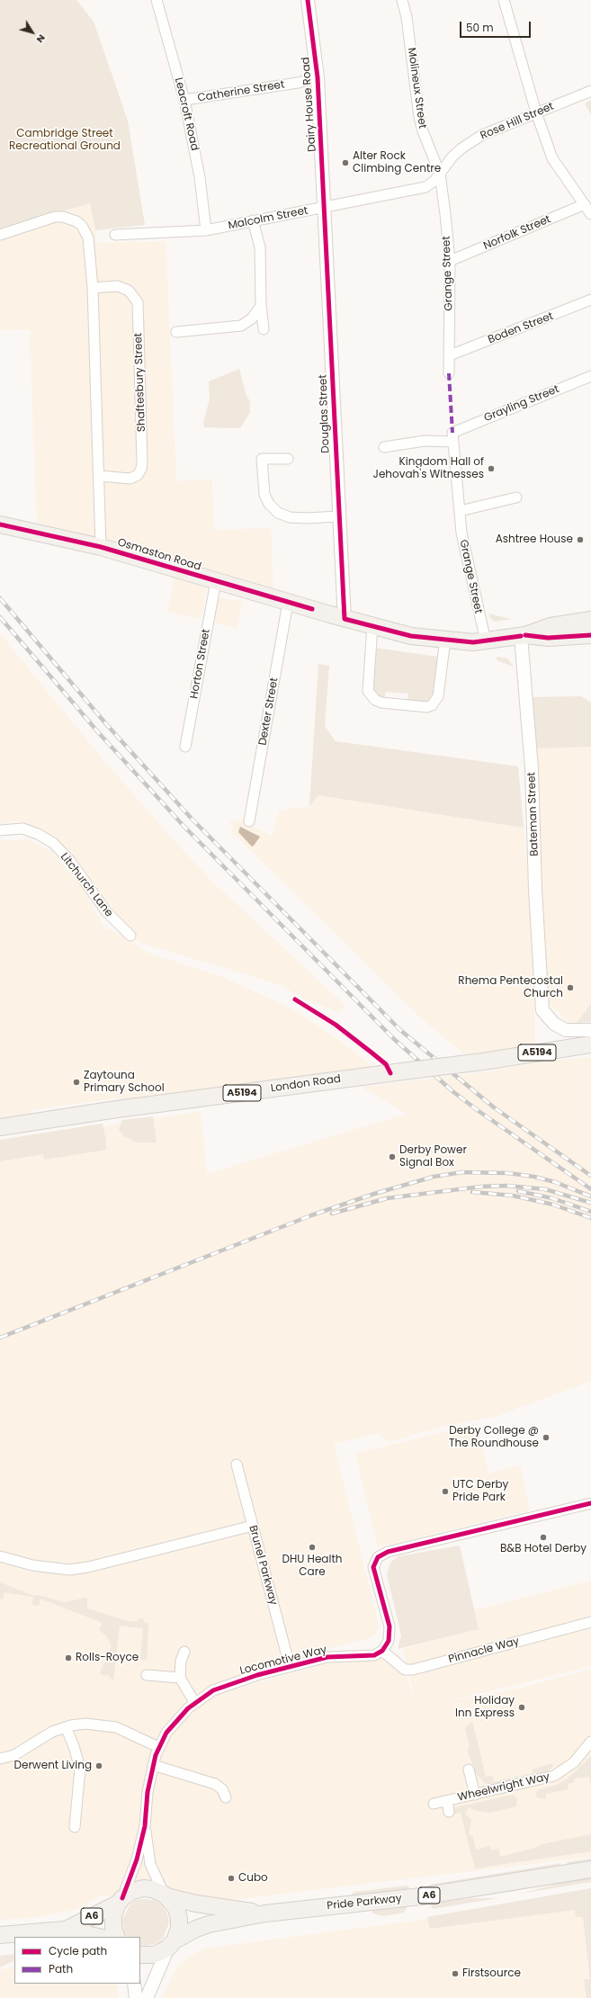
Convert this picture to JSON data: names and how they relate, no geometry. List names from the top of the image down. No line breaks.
{"streets":{"main road":["Osmaston Road","A5194","London Road","A6","Pride Parkway"],"street":["Molineux Street","Catherine Street","Dairy House Road","Leacroft Road","Rose Hill Street","Malcolm Street","Norfolk Street","Grange Street","Boden Street","Shaftesbury Street","Grayling Street","Douglas Street","Horton Street","Dexter Street","Bateman Street","Litchurch Lane","Brunel Parkway","Pinnacle Way","Locomotive Way","Wheelwright Way"]},"crossings":[["Molineux Street","Rose Hill Street"],["Molineux Street","Grange Street"],["Catherine Street","Dairy House Road"],["Catherine Street","Leacroft Road"],["Dairy House Road","Malcolm Street"],["Dairy House Road","Douglas Street"],["Leacroft Road","Malcolm Street"],["Rose Hill Street","Malcolm Street"],["Rose Hill Street","Grange Street"],["Malcolm Street","Douglas Street"],["Norfolk Street","Grange Street"],["Grange Street","Boden Street"],["Grange Street","Grayling Street"],["Grange Street","Osmaston Road"],["Douglas Street","Osmaston Road"],["Osmaston Road","Horton Street"],["Osmaston Road","Dexter Street"],["Osmaston Road","Bateman Street"],["Brunel Parkway","Locomotive Way"],["Pinnacle Way","Locomotive Way"],["Locomotive Way","A6"],["Locomotive Way","Pride Parkway"],["A6","Pride Parkway"]],"parks":["Cambridge Street Recreational Ground"],"places":["Alter Rock Climbing Centre","Kingdom Hall of Jehovah's Witnesses","Ashtree House","Rhema Pentecostal Church","Zaytouna Primary School","Derby Power Signal Box","Derby College @ The Roundhouse","UTC Derby Pride Park","B&B Hotel Derby","DHU Health Care","Rolls-Royce","Holiday Inn Express","Derwent Living","Cubo","Firstsource"],"legend":["Cycle path","Path"],"scale_bar":"50 m","north":"bottom right"}
